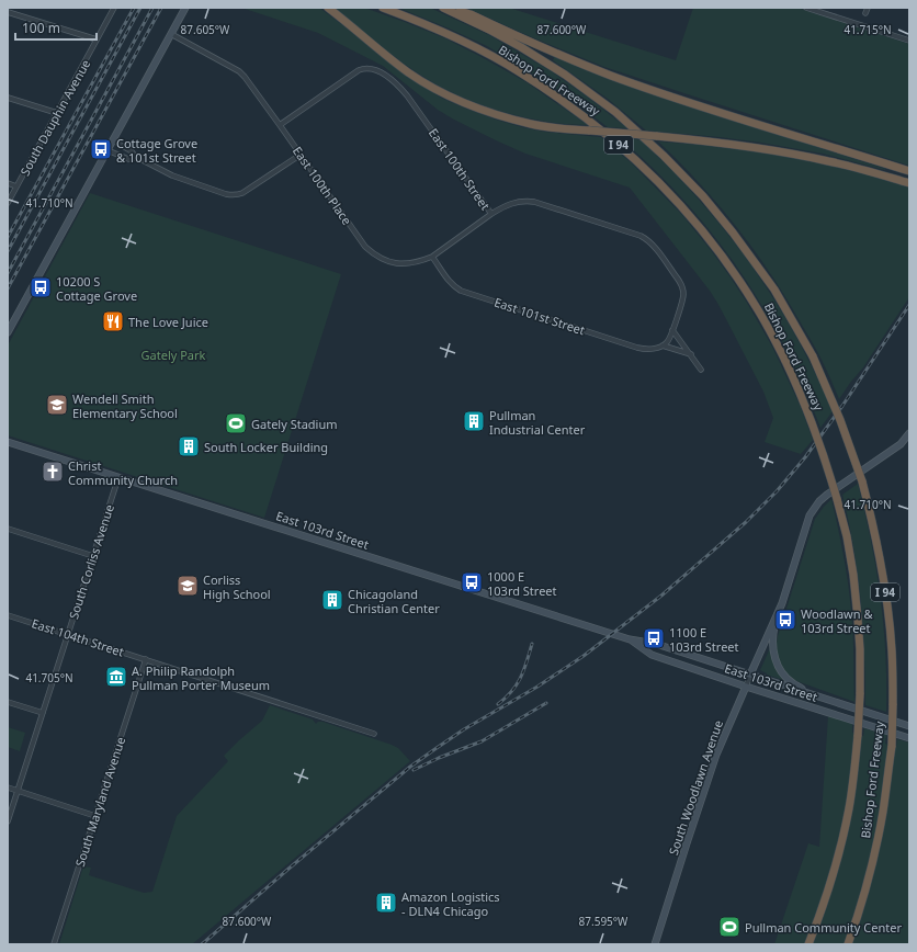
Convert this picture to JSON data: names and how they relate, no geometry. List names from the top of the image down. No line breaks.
{"streets":{"highway":["Bishop Ford Freeway","I 94"],"main road":["East 103rd Street","South Woodlawn Avenue"],"street":["South Dauphin Avenue","East 100th Street","East 100th Place","East 101st Street","South Corliss Avenue","East 104th Street","South Maryland Avenue"]},"crossings":[["East 100th Street","East 100th Place"],["East 100th Place","East 101st Street"],["East 103rd Street","South Corliss Avenue"],["East 103rd Street","South Woodlawn Avenue"],["South Corliss Avenue","East 104th Street"],["East 104th Street","South Maryland Avenue"]],"parks":["Gately Park"],"places":{"bus stop":["Cottage Grove & 101st Street","10200 S Cottage Grove","1000 E 103rd Street","Woodlawn & 103rd Street","1100 E 103rd Street"],"restaurant":["The Love Juice"],"school or university":["Wendell Smith Elementary School","Corliss High School"],"building":["Pullman Industrial Center","South Locker Building","Chicagoland Christian Center","Amazon Logistics - DLN4 Chicago"],"sports":["Gately Stadium","Pullman Community Center"],"church":["Christ Community Church"],"museum":["A. Philip Randolph Pullman Porter Museum"]},"scale_bar":"100 m","coordinates":["41.715°N","87.605°W","87.600°W","41.710°N","41.705°N","87.595°W"]}
